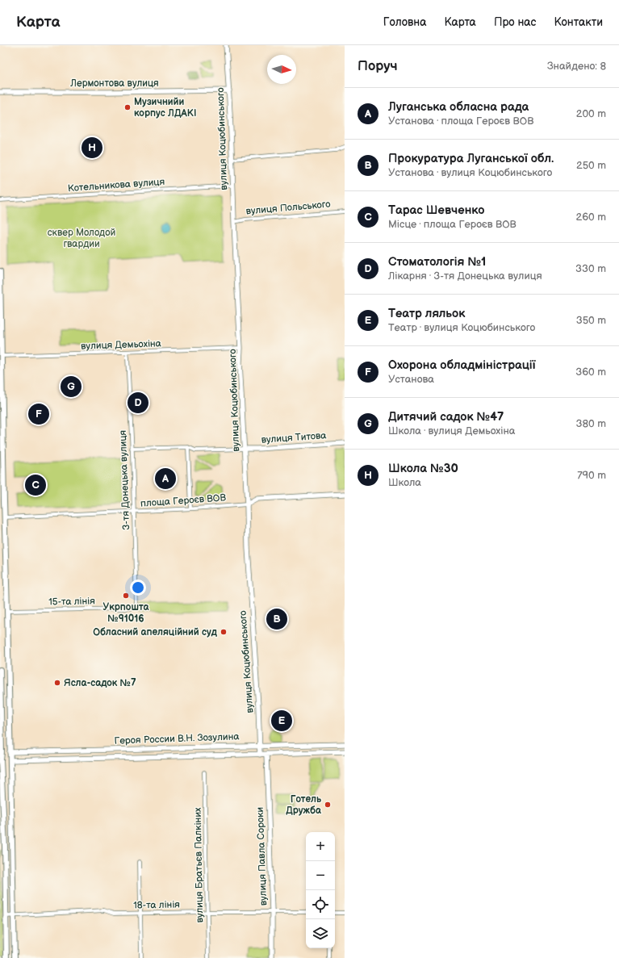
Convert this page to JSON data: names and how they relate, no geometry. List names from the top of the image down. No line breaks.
{"streets":{"street":["Лермонтова вулиця","вулиця Коцюбинського","Котельникова вулиця","вулиця Польського","вулиця Демьохіна","вулиця Титова","3-тя Донецька вулиця","площа Героєв ВОВ","15-та лінія","Героя России В.Н. Зозулина","вулиця Павла Сороки","вулиця Братьєв Палкіних","18-та лінія"]},"crossings":[["Лермонтова вулиця","вулиця Коцюбинського"],["вулиця Коцюбинського","Котельникова вулиця"],["вулиця Коцюбинського","вулиця Польського"],["вулиця Коцюбинського","вулиця Демьохіна"],["вулиця Коцюбинського","вулиця Титова"],["вулиця Коцюбинського","площа Героєв ВОВ"],["вулиця Коцюбинського","Героя России В.Н. Зозулина"],["вулиця Демьохіна","3-тя Донецька вулиця"],["3-тя Донецька вулиця","площа Героєв ВОВ"],["3-тя Донецька вулиця","15-та лінія"],["Героя России В.Н. Зозулина","вулиця Павла Сороки"],["вулиця Павла Сороки","18-та лінія"],["вулиця Братьєв Палкіних","18-та лінія"]],"parks":["сквер Молодой гвардии"],"places":["Музичнийи корпус ЛДАКІ","Укрпошта №91016","Обласний апеляційний суд","Ясла-садок №7","Готель Дружба"],"north":"right","page":{"header":"Карта","nav":["Головна","Карта","Про нас","Контакти"],"heading":["Поруч","Знайдено: 8"],"list":[{"mark":"A","name":"Луганська обласна рада","note":"Установа · площа Героєв ВОВ","value":"200 m"},{"mark":"B","name":"Прокуратура Луганської обл.","note":"Установа · вулиця Коцюбинського","value":"250 m"},{"mark":"C","name":"Тарас Шевченко","note":"Місце · площа Героєв ВОВ","value":"260 m"},{"mark":"D","name":"Стоматологія №1","note":"Лікарня · 3-тя Донецька вулиця","value":"330 m"},{"mark":"E","name":"Театр ляльок","note":"Театр · вулиця Коцюбинського","value":"350 m"},{"mark":"F","name":"Охорона обладміністрації","note":"Установа","value":"360 m"},{"mark":"G","name":"Дитячий садок №47","note":"Школа · вулиця Демьохіна","value":"380 m"},{"mark":"H","name":"Школа №30","note":"Школа","value":"790 m"}],"pins":["H","G","D","F","A","C","B","E"],"map_buttons":["+","−"]}}
